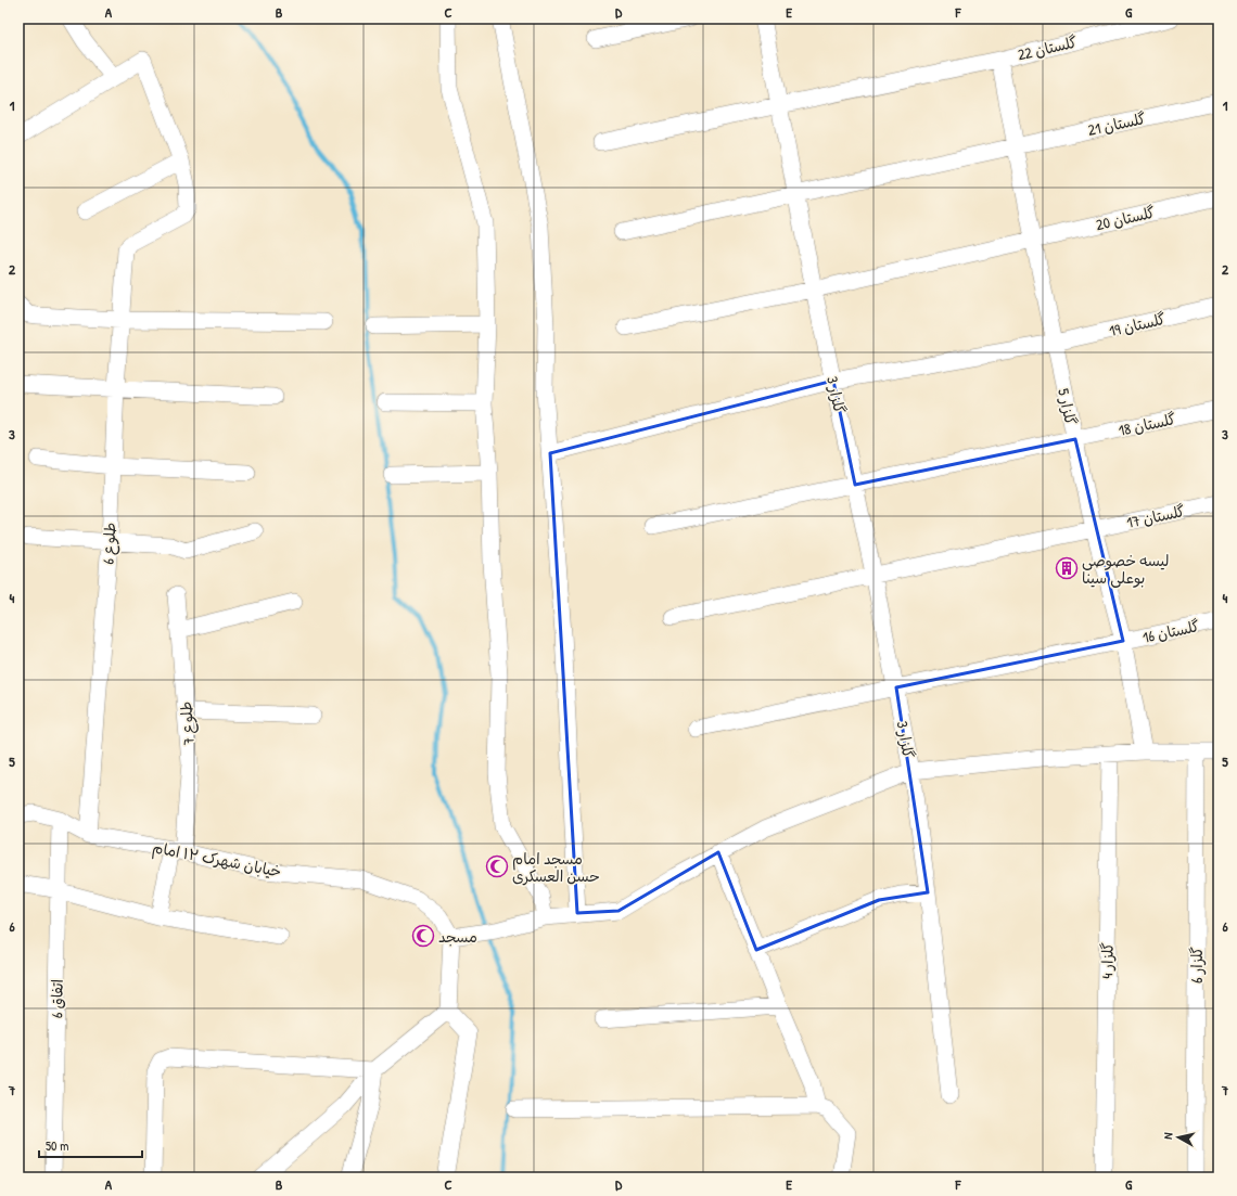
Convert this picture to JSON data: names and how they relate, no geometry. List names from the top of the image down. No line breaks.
{"streets":{"street":["گلستان 22","گلستان 21","گلستان 20","گلستان 19","گلزار 3","گلزار 5","گلستان 18","گلستان 17","طلوع 6","گلستان 16","طلوع 7","خیابان شهرک ۱۲ امام","گلزار 4","گلزار 6","اتفاق 6"]},"crossings":[["گلستان 22","گلزار 3"],["گلستان 22","گلزار 5"],["گلستان 21","گلزار 3"],["گلستان 21","گلزار 5"],["گلستان 20","گلزار 3"],["گلستان 20","گلزار 5"],["گلستان 19","گلزار 3"],["گلستان 19","گلزار 5"],["گلزار 3","گلستان 18"],["گلزار 3","گلستان 17"],["گلزار 3","گلستان 16"],["گلزار 5","گلستان 18"],["گلزار 5","گلستان 17"],["گلزار 5","گلستان 16"],["طلوع 6","خیابان شهرک ۱۲ امام"],["طلوع 7","خیابان شهرک ۱۲ امام"],["خیابان شهرک ۱۲ امام","اتفاق 6"]],"places":{"building":["لیسه خصوصی بوعلی سینا"],"mosque":["مسجد امام حسن العسکری","مسجد"]},"scale_bar":"50 m","north":"left","grid":{"columns":["A","B","C","D","E","F","G"],"rows":["1","2","3","4","5","6","7"]}}
